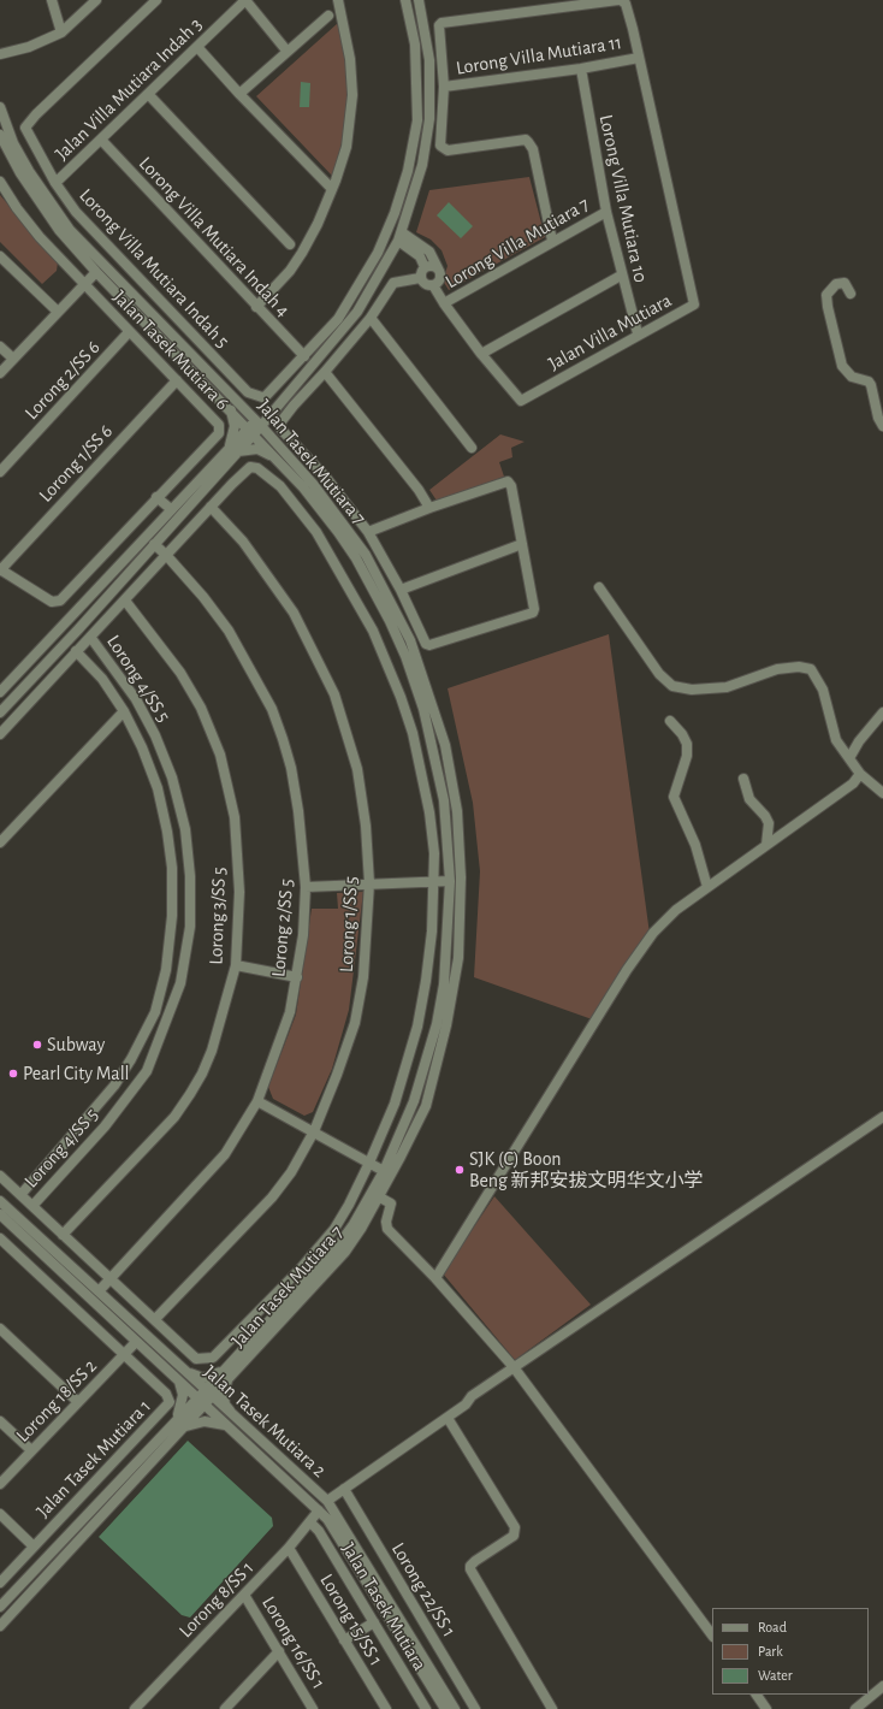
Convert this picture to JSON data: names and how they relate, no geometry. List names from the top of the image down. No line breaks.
{"streets":{"street":["Lorong Villa Mutiara 11","Jalan Villa Mutiara Indah 3","Lorong Villa Mutiara 10","Lorong Villa Mutiara Indah 4","Lorong Villa Mutiara 7","Lorong Villa Mutiara Indah 5","Jalan Villa Mutiara","Jalan Tasek Mutiara 6","Lorong 2/SS 6","Jalan Tasek Mutiara 7","Lorong 1/SS 6","Lorong 4/SS 5","Lorong 3/SS 5","Lorong 1/SS 5","Lorong 2/SS 5","Lorong 18/SS 2","Jalan Tasek Mutiara 2","Jalan Tasek Mutiara 1","Lorong 22/SS 1","Lorong 8/SS 1","Jalan Tasek Mutiara","Lorong 15/SS 1","Lorong 16/SS 1"]},"crossings":[["Lorong Villa Mutiara 11","Lorong Villa Mutiara 10"],["Lorong Villa Mutiara 11","Jalan Villa Mutiara"],["Jalan Villa Mutiara Indah 3","Lorong Villa Mutiara Indah 4"],["Jalan Villa Mutiara Indah 3","Lorong Villa Mutiara Indah 5"],["Lorong Villa Mutiara 10","Lorong Villa Mutiara 7"],["Lorong Villa Mutiara 10","Jalan Villa Mutiara"],["Lorong Villa Mutiara Indah 4","Lorong Villa Mutiara Indah 5"],["Lorong Villa Mutiara 7","Jalan Villa Mutiara"],["Jalan Tasek Mutiara 6","Lorong 2/SS 6"],["Jalan Tasek Mutiara 6","Jalan Tasek Mutiara 7"],["Jalan Tasek Mutiara 6","Lorong 1/SS 6"],["Jalan Tasek Mutiara 7","Lorong 4/SS 5"],["Jalan Tasek Mutiara 7","Lorong 3/SS 5"],["Jalan Tasek Mutiara 7","Lorong 1/SS 5"],["Jalan Tasek Mutiara 7","Lorong 2/SS 5"],["Jalan Tasek Mutiara 7","Jalan Tasek Mutiara 2"],["Jalan Tasek Mutiara 7","Jalan Tasek Mutiara 1"],["Lorong 2/SS 5","Jalan Tasek Mutiara 2"],["Lorong 18/SS 2","Jalan Tasek Mutiara 2"],["Lorong 18/SS 2","Jalan Tasek Mutiara 1"],["Jalan Tasek Mutiara 2","Jalan Tasek Mutiara 1"],["Jalan Tasek Mutiara 2","Lorong 8/SS 1"],["Lorong 8/SS 1","Jalan Tasek Mutiara"],["Lorong 8/SS 1","Lorong 15/SS 1"],["Lorong 8/SS 1","Lorong 16/SS 1"]],"places":["Subway","Pearl City Mall","SJK (C) Boon Beng 新邦安拔文明华文小学"],"legend":["Road","Park","Water"]}
